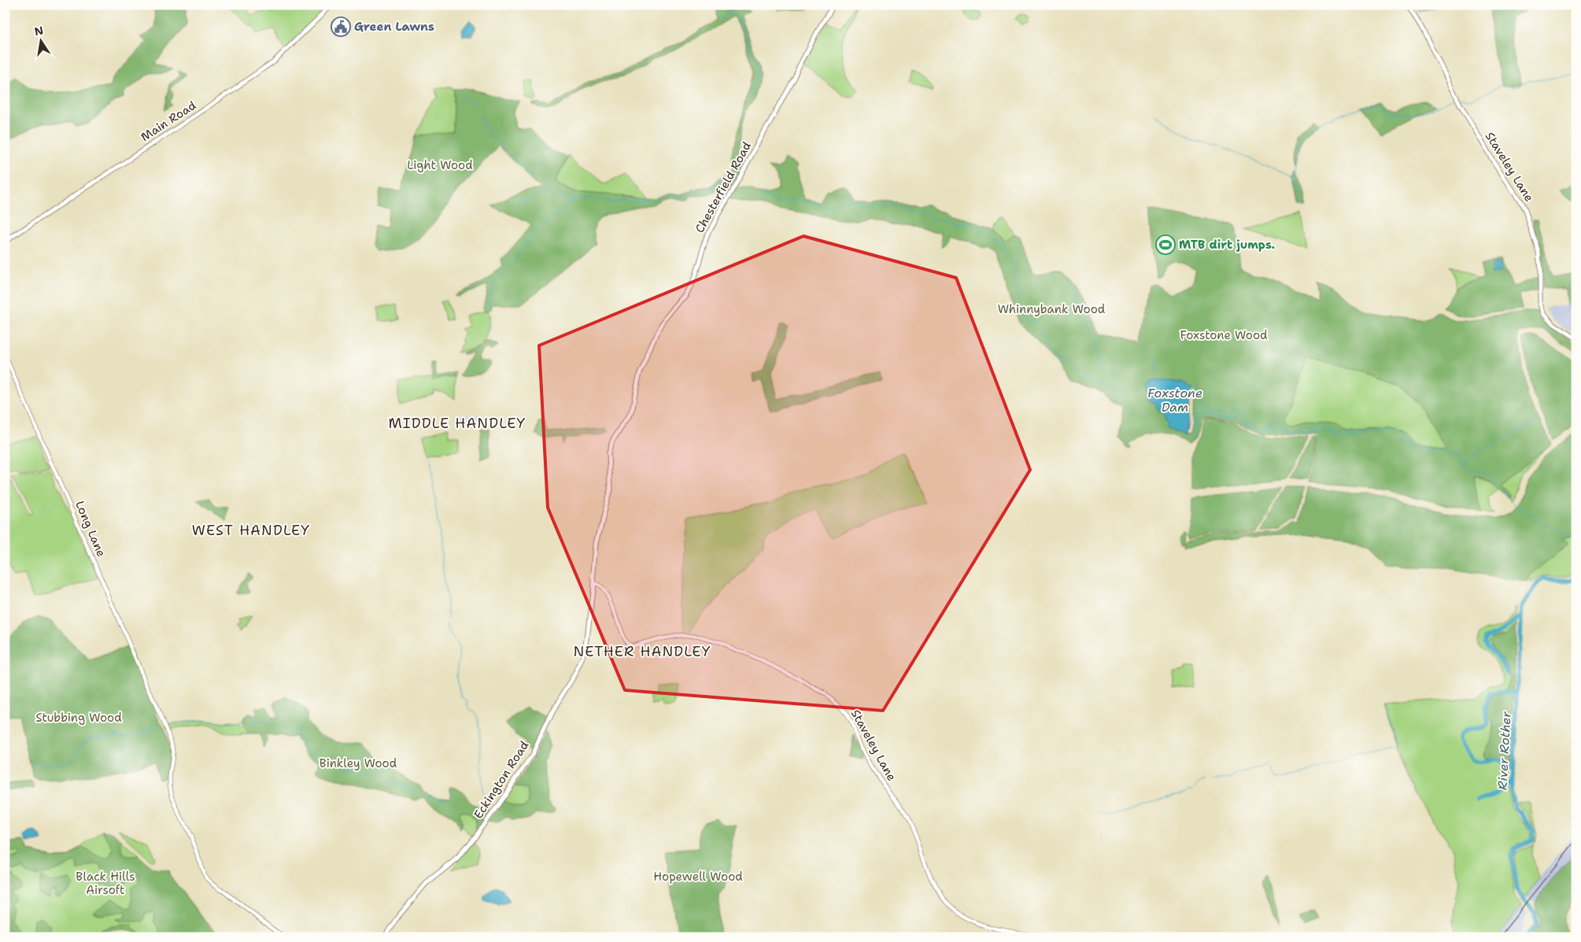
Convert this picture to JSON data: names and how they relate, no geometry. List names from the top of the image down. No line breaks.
{"streets":{"main road":["Main Road","Staveley Lane","Chesterfield Road","Eckington Road"],"street":["Long Lane"]},"crossings":[["Staveley Lane","Chesterfield Road"],["Staveley Lane","Eckington Road"],["Chesterfield Road","Eckington Road"]],"districts":["MIDDLE HANDLEY","WEST HANDLEY","NETHER HANDLEY"],"water":["Foxstone Dam","River Rother"],"parks":["Light Wood","Whinnybank Wood","Foxstone Wood","Stubbing Wood","Binkley Wood","Black Hills Airsoft","Hopewell Wood"],"places":{"public building":["Green Lawns"],"sports":["MTB dirt jumps."]},"north":"top"}
